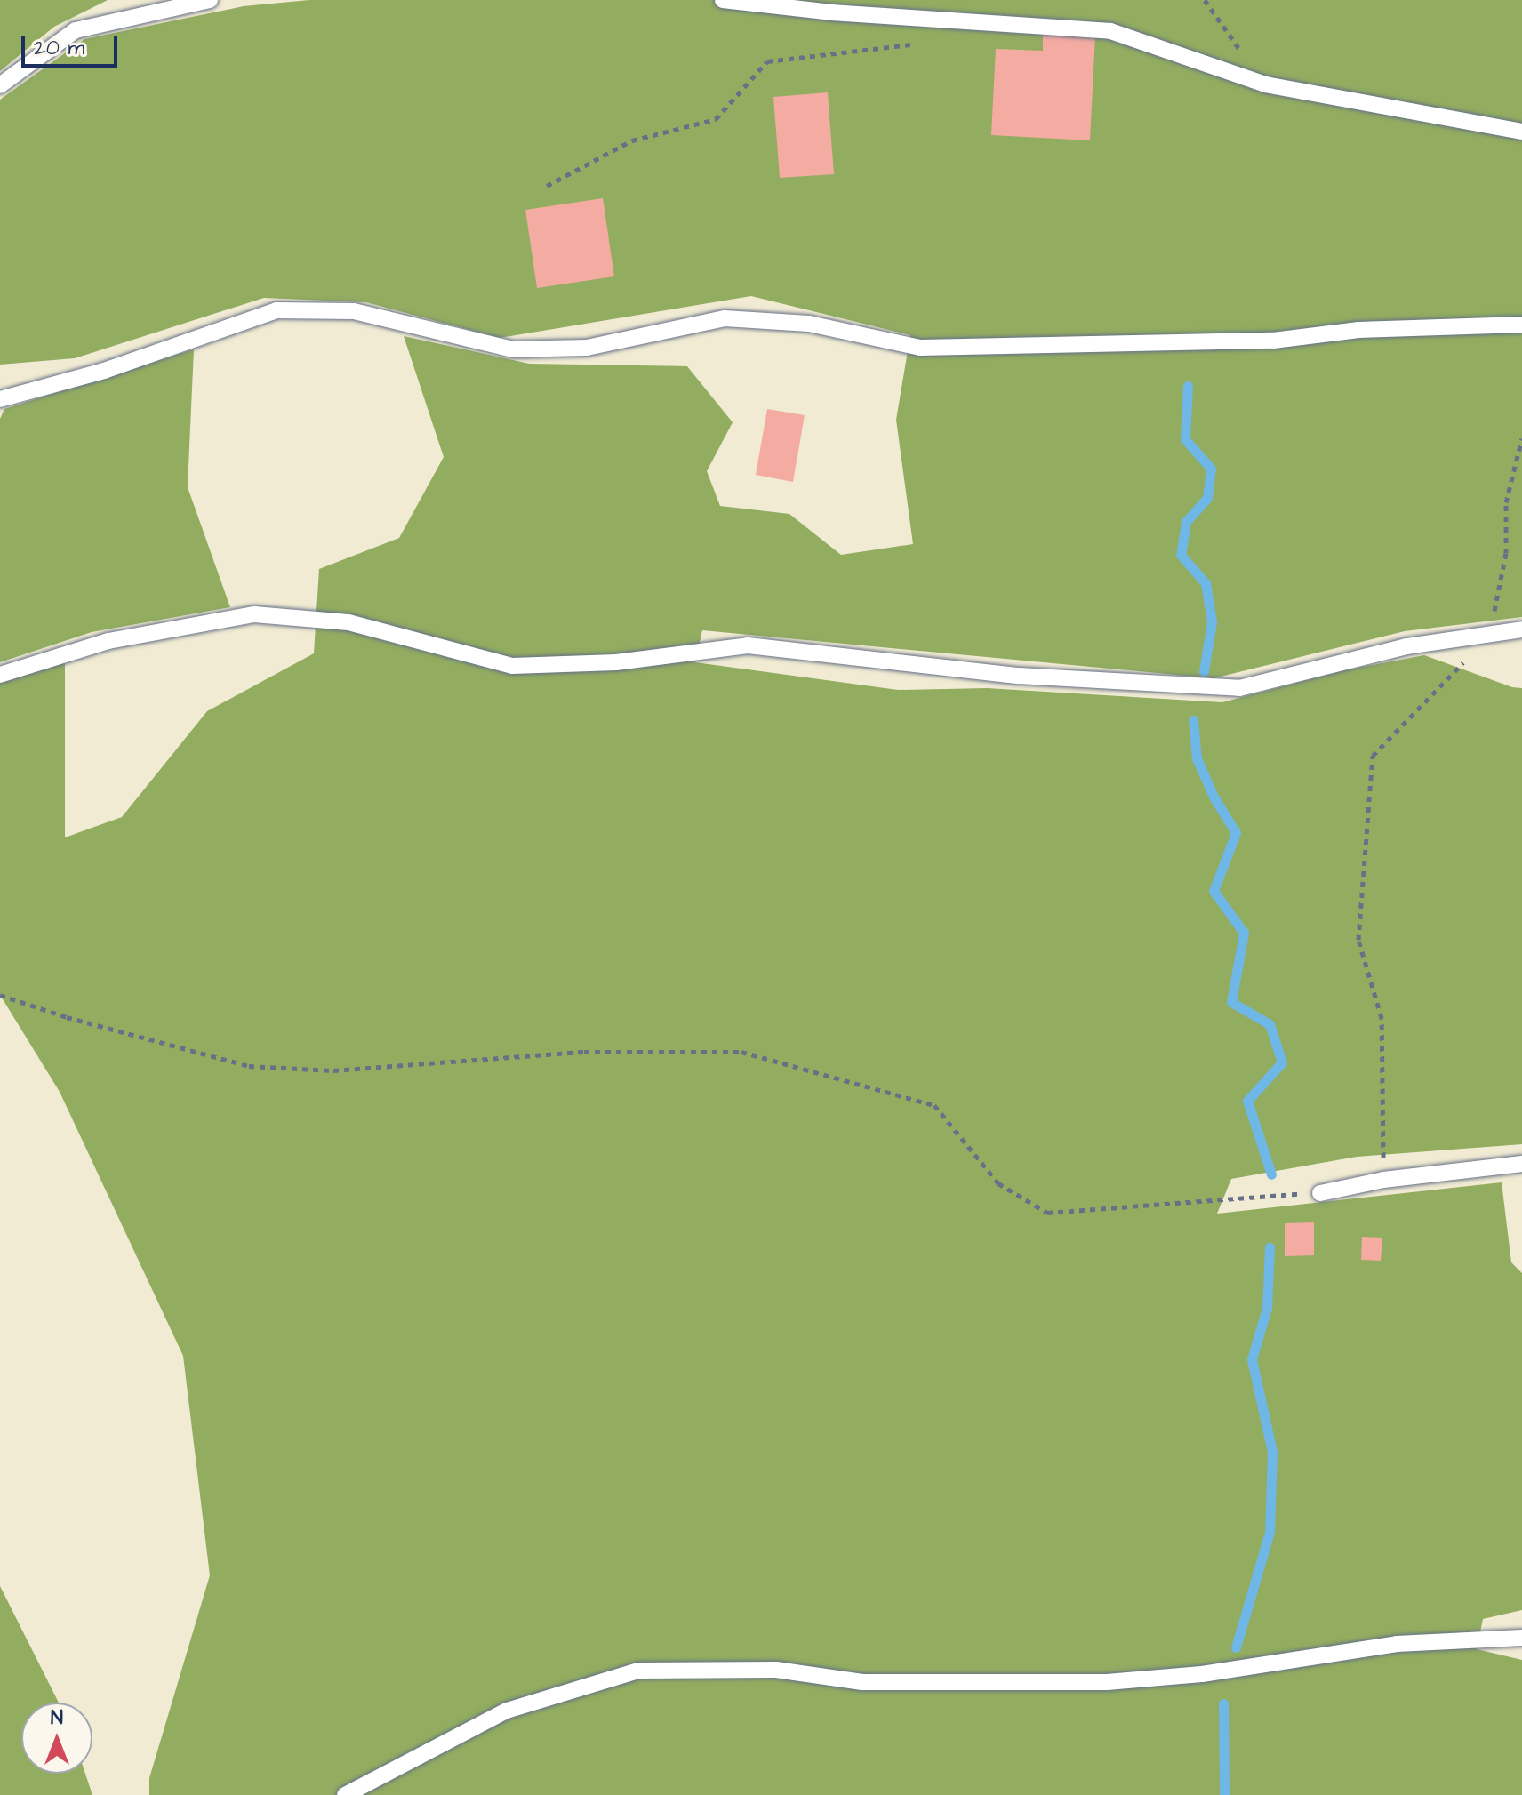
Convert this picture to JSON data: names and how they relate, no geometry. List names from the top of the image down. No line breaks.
{"scale_bar":"20 m","north":"top"}
